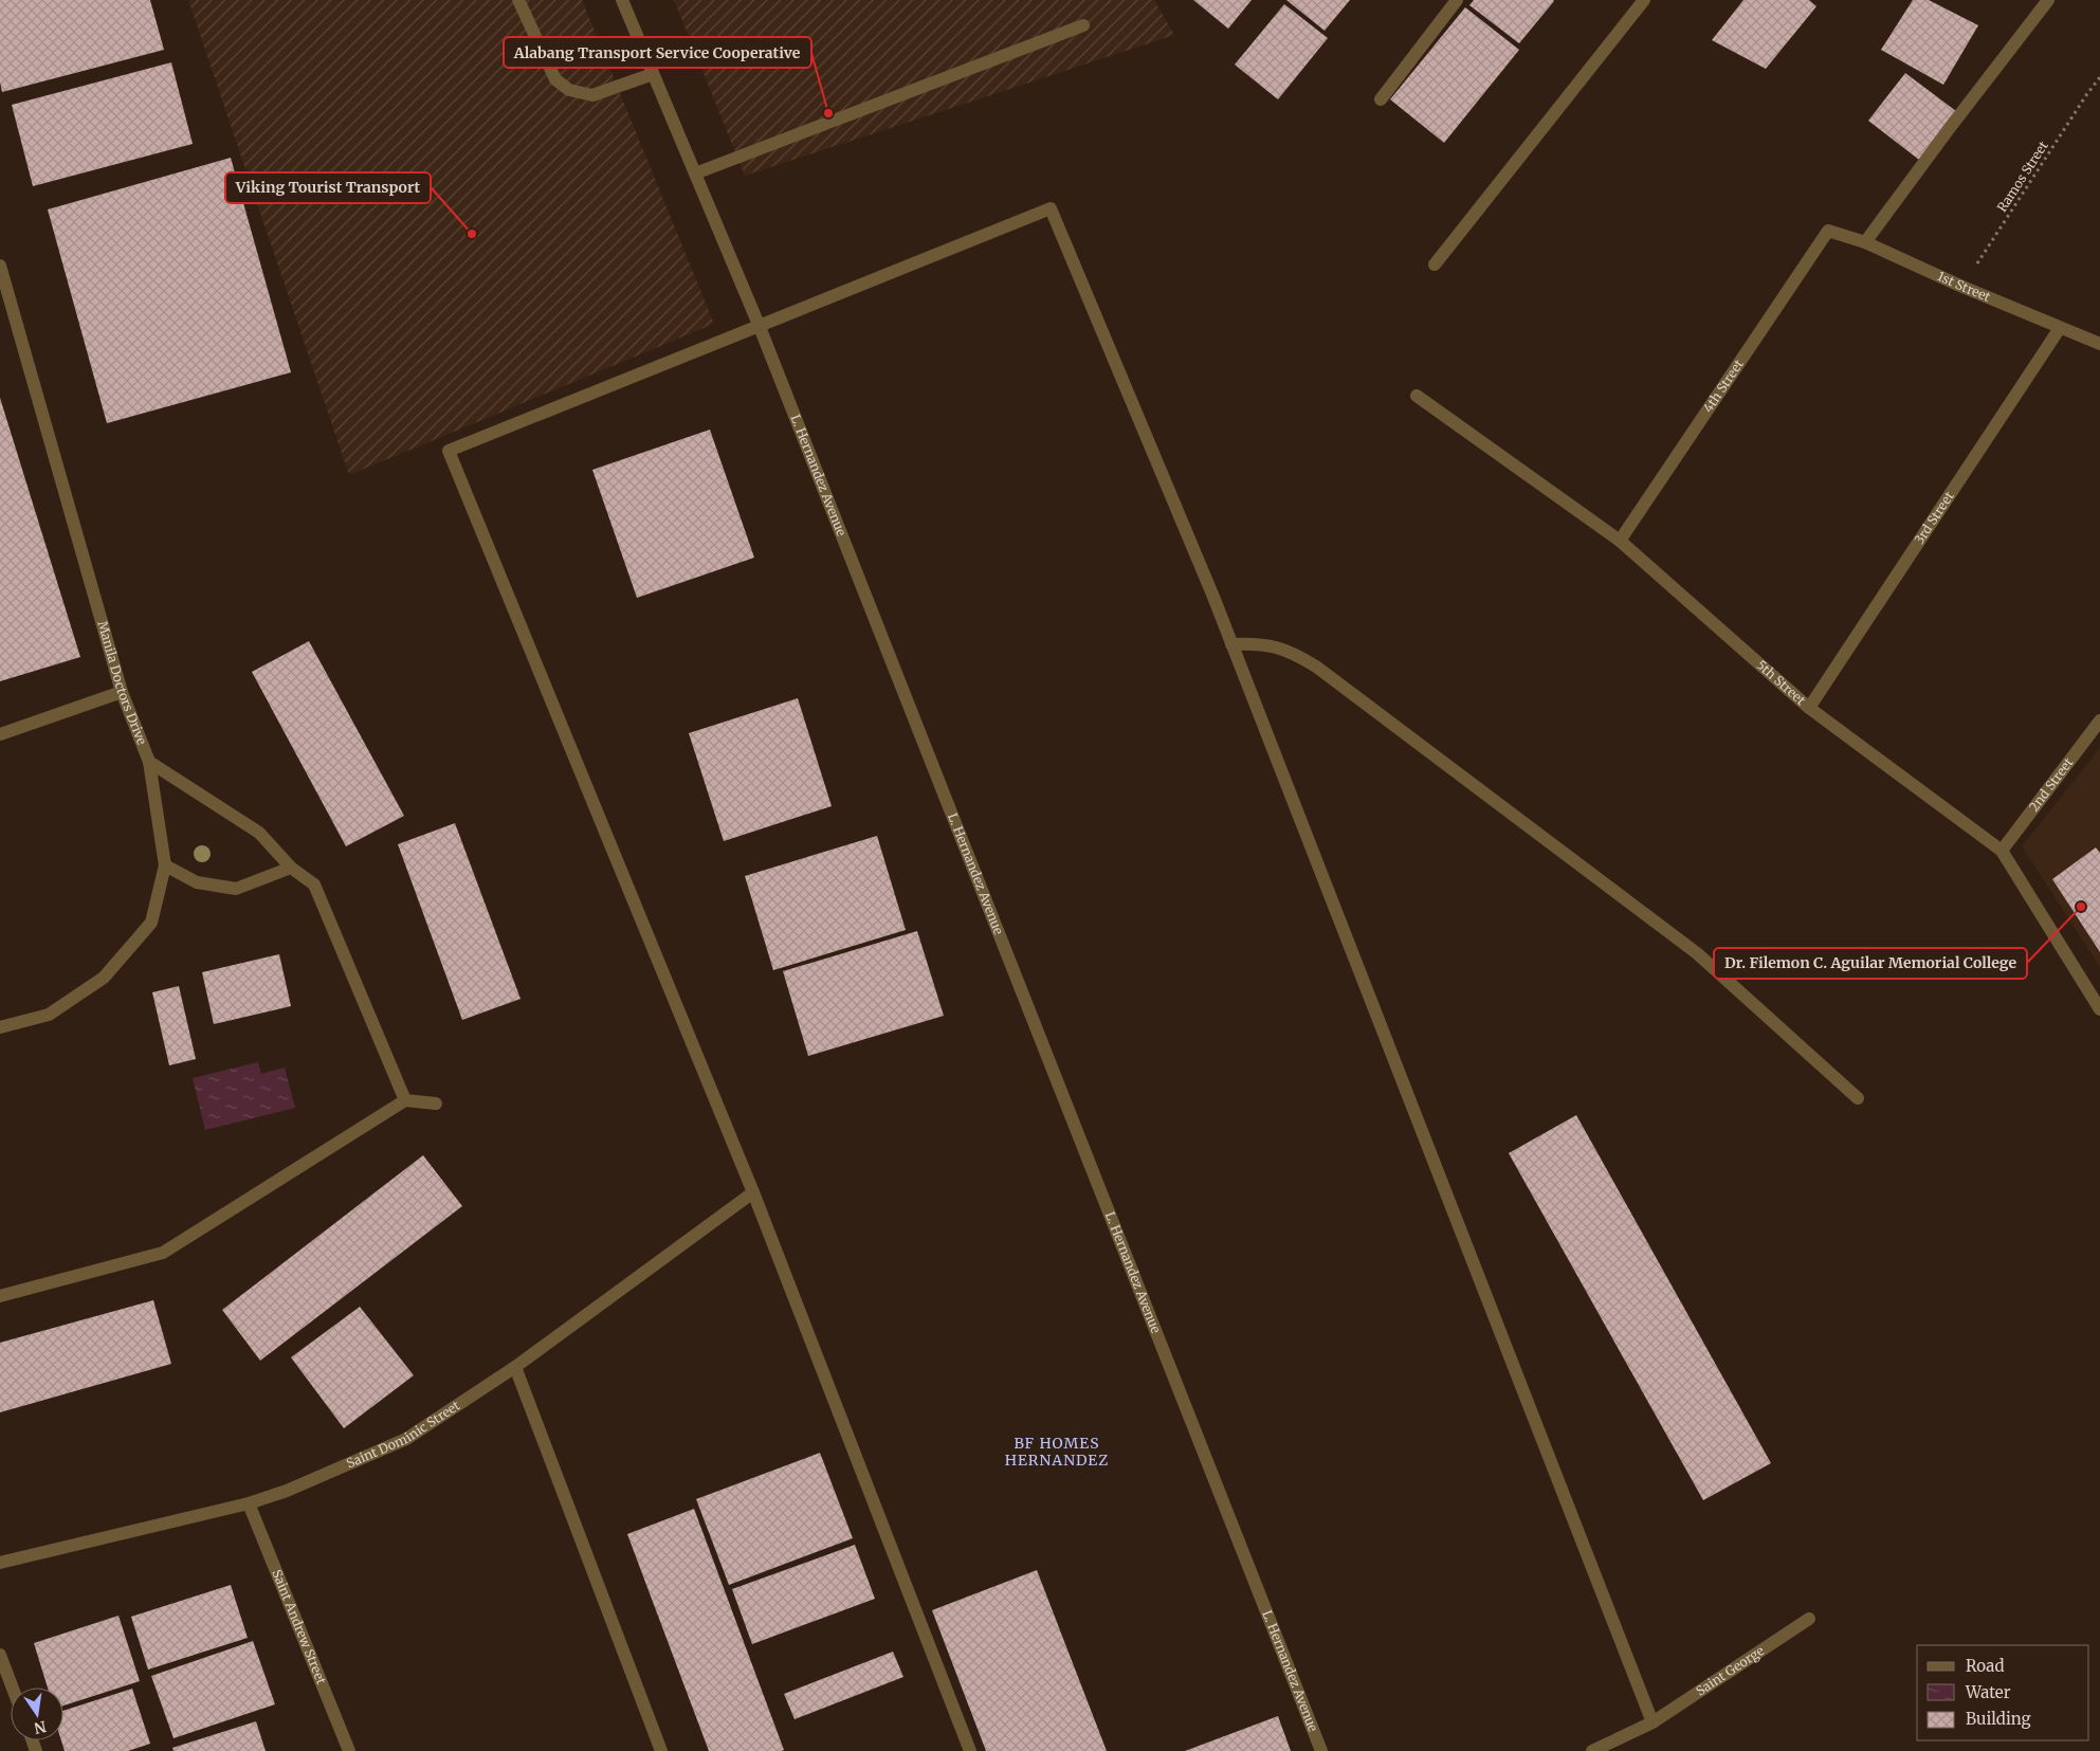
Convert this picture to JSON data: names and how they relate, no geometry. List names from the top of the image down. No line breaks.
{"streets":{"street":["1st Street","4th Street","L. Hernandez Avenue","3rd Street","5th Street","Manila Doctors Drive","2nd Street","Saint Dominic Street","Saint Andrew Street","Saint George"],"path":["Ramos Street"]},"crossings":[["Ramos Street","1st Street"],["1st Street","4th Street"],["1st Street","3rd Street"],["4th Street","5th Street"],["3rd Street","5th Street"],["5th Street","2nd Street"],["Saint Dominic Street","Saint Andrew Street"]],"districts":["BF HOMES HERNANDEZ"],"places":["Alabang Transport Service Cooperative","Viking Tourist Transport","Dr. Filemon C. Aguilar Memorial College"],"legend":["Road","Water","Building"],"north":"bottom"}
